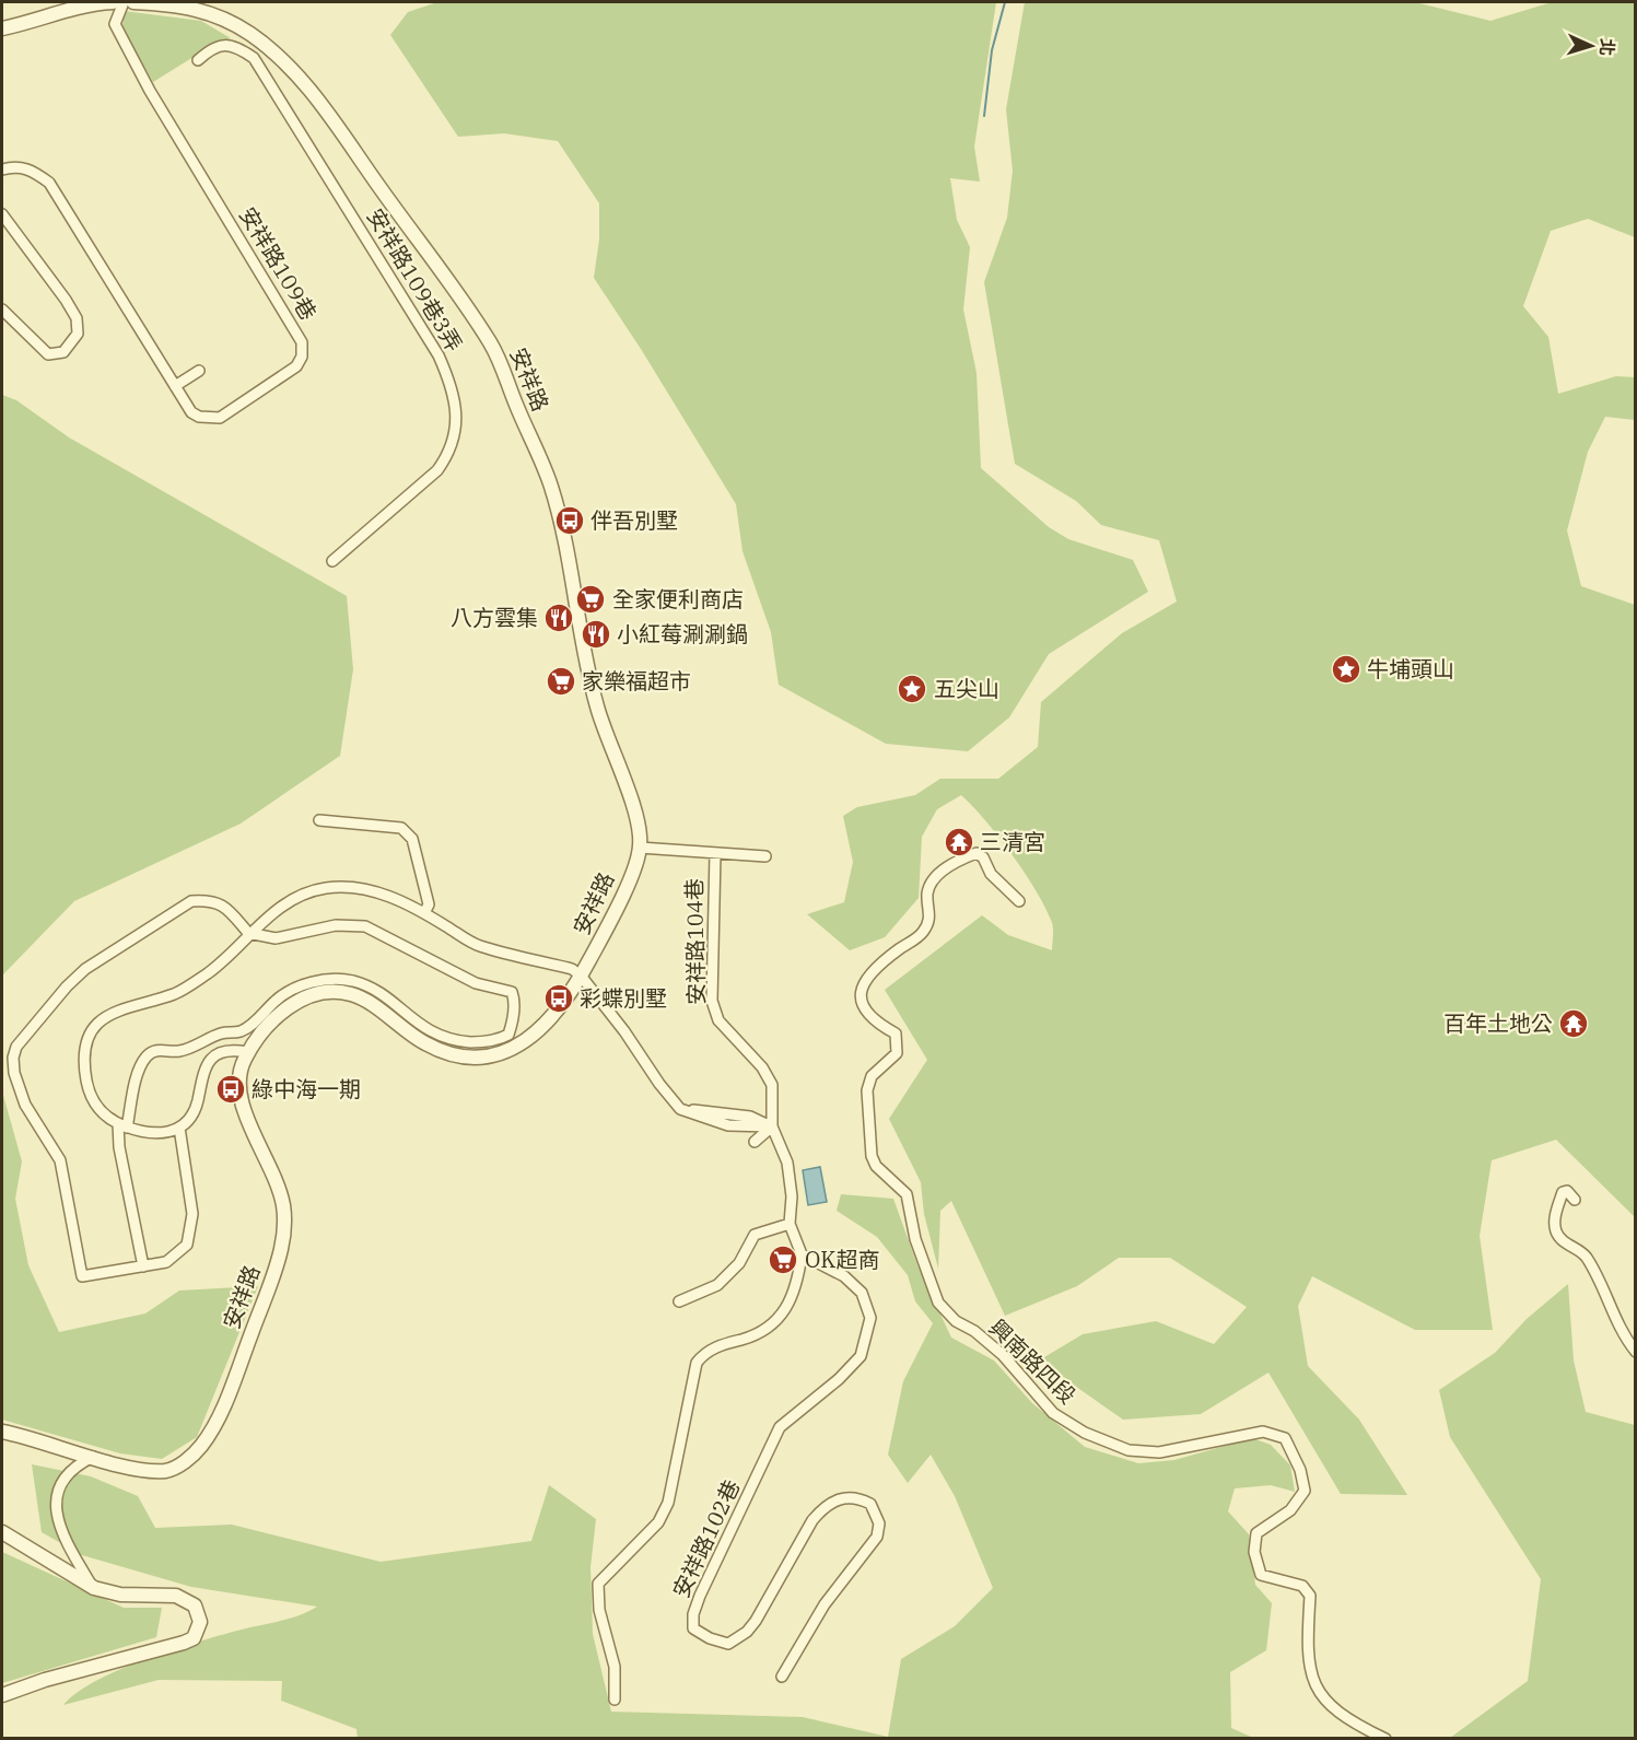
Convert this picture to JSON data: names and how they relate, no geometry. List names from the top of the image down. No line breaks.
{"streets":{"street":["安祥路109巷","安祥路109巷3弄","安祥路","安祥路104巷","興南路四段","安祥路102巷"]},"crossings":[["安祥路","安祥路104巷"]],"places":{"bus stop":["伴吾別墅","彩蝶別墅","綠中海一期"],"supermarket":["全家便利商店","家樂福超市","OK超商"],"restaurant":["八方雲集","小紅莓涮涮鍋"],"place":["牛埔頭山","五尖山"],"temple":["三清宮","百年土地公"]},"north":"right"}
